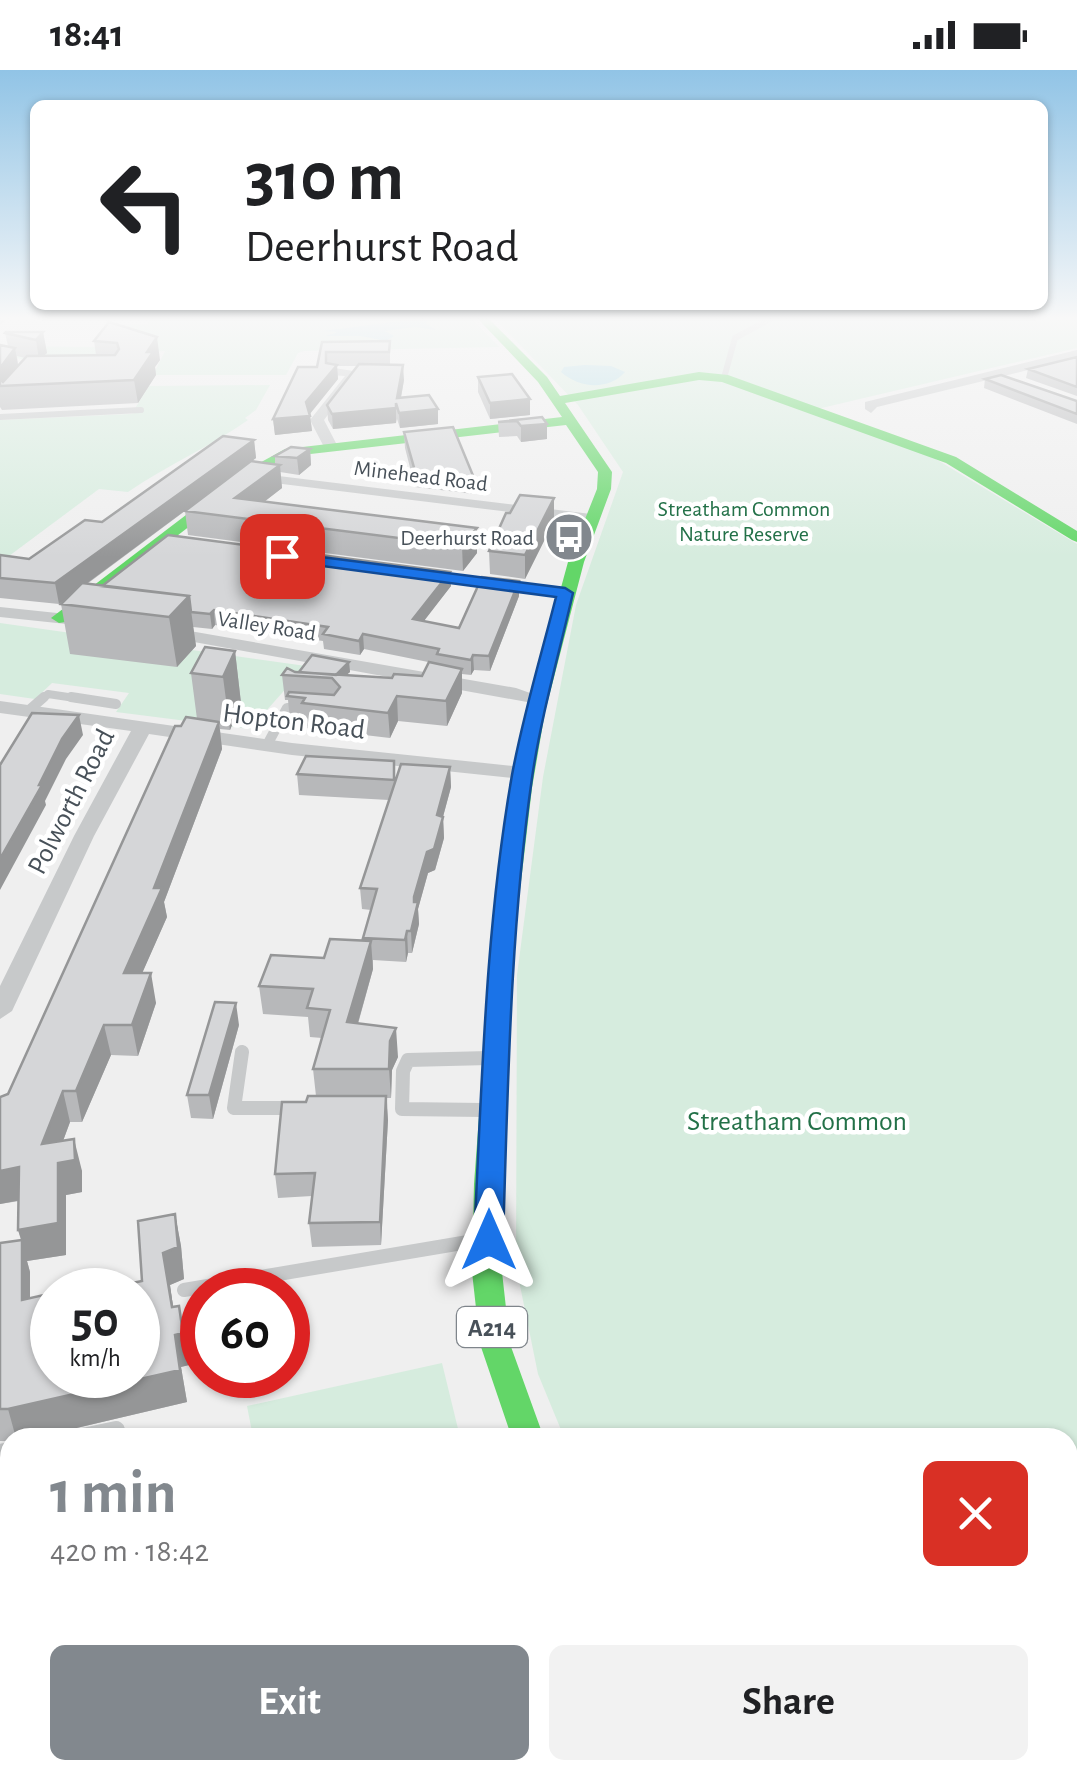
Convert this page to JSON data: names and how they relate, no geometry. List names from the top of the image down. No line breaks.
{"streets":{"main road":["A214"],"street":["Minehead Road","Valley Road","Hopton Road","Polworth Road"]},"crossings":[["Minehead Road","A214"],["Valley Road","A214"],["Hopton Road","Polworth Road"],["Hopton Road","A214"]],"parks":["Streatham Common Nature Reserve","Streatham Common"],"places":{"bus stop":["Deerhurst Road"]},"page":{"status":"18:41","turn":["310 m","Deerhurst Road"],"speed":"50 km/h","limit":"60","heading":["1 min","420 m · 18:42"],"buttons":["Exit","Share"]}}
